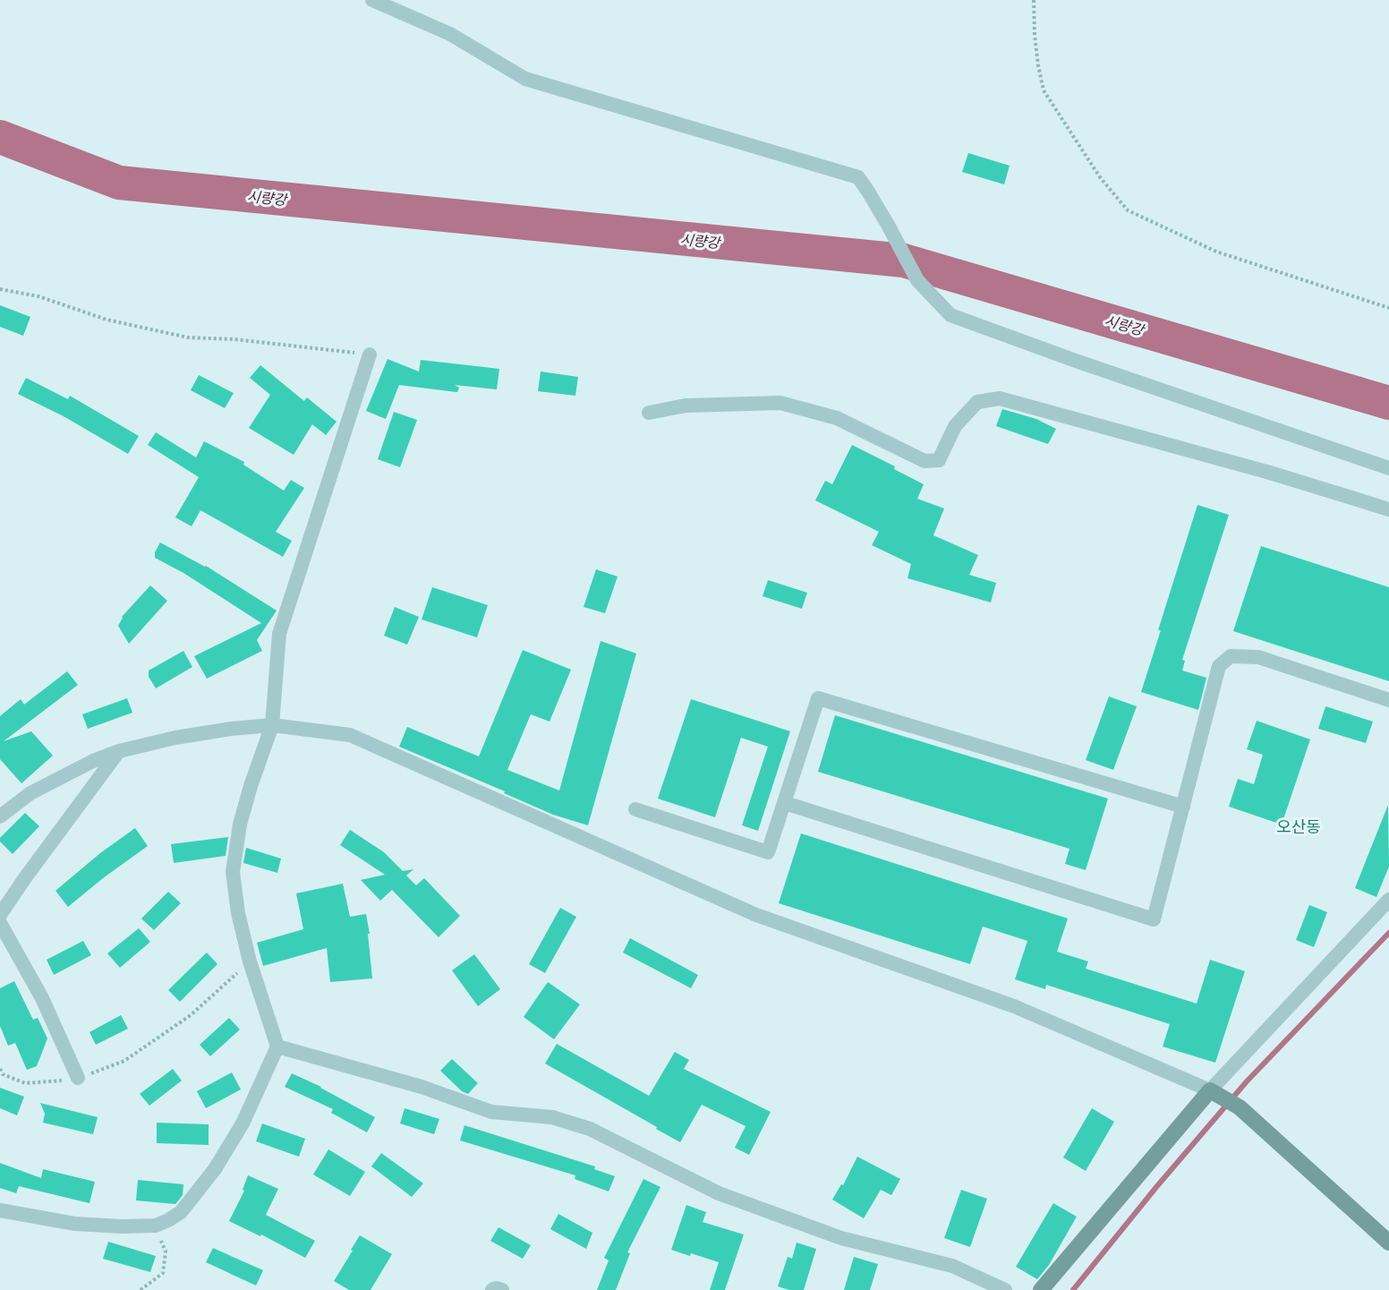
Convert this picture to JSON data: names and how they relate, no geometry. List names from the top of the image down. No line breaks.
{"districts":["오산동"],"water":["시량강"]}
